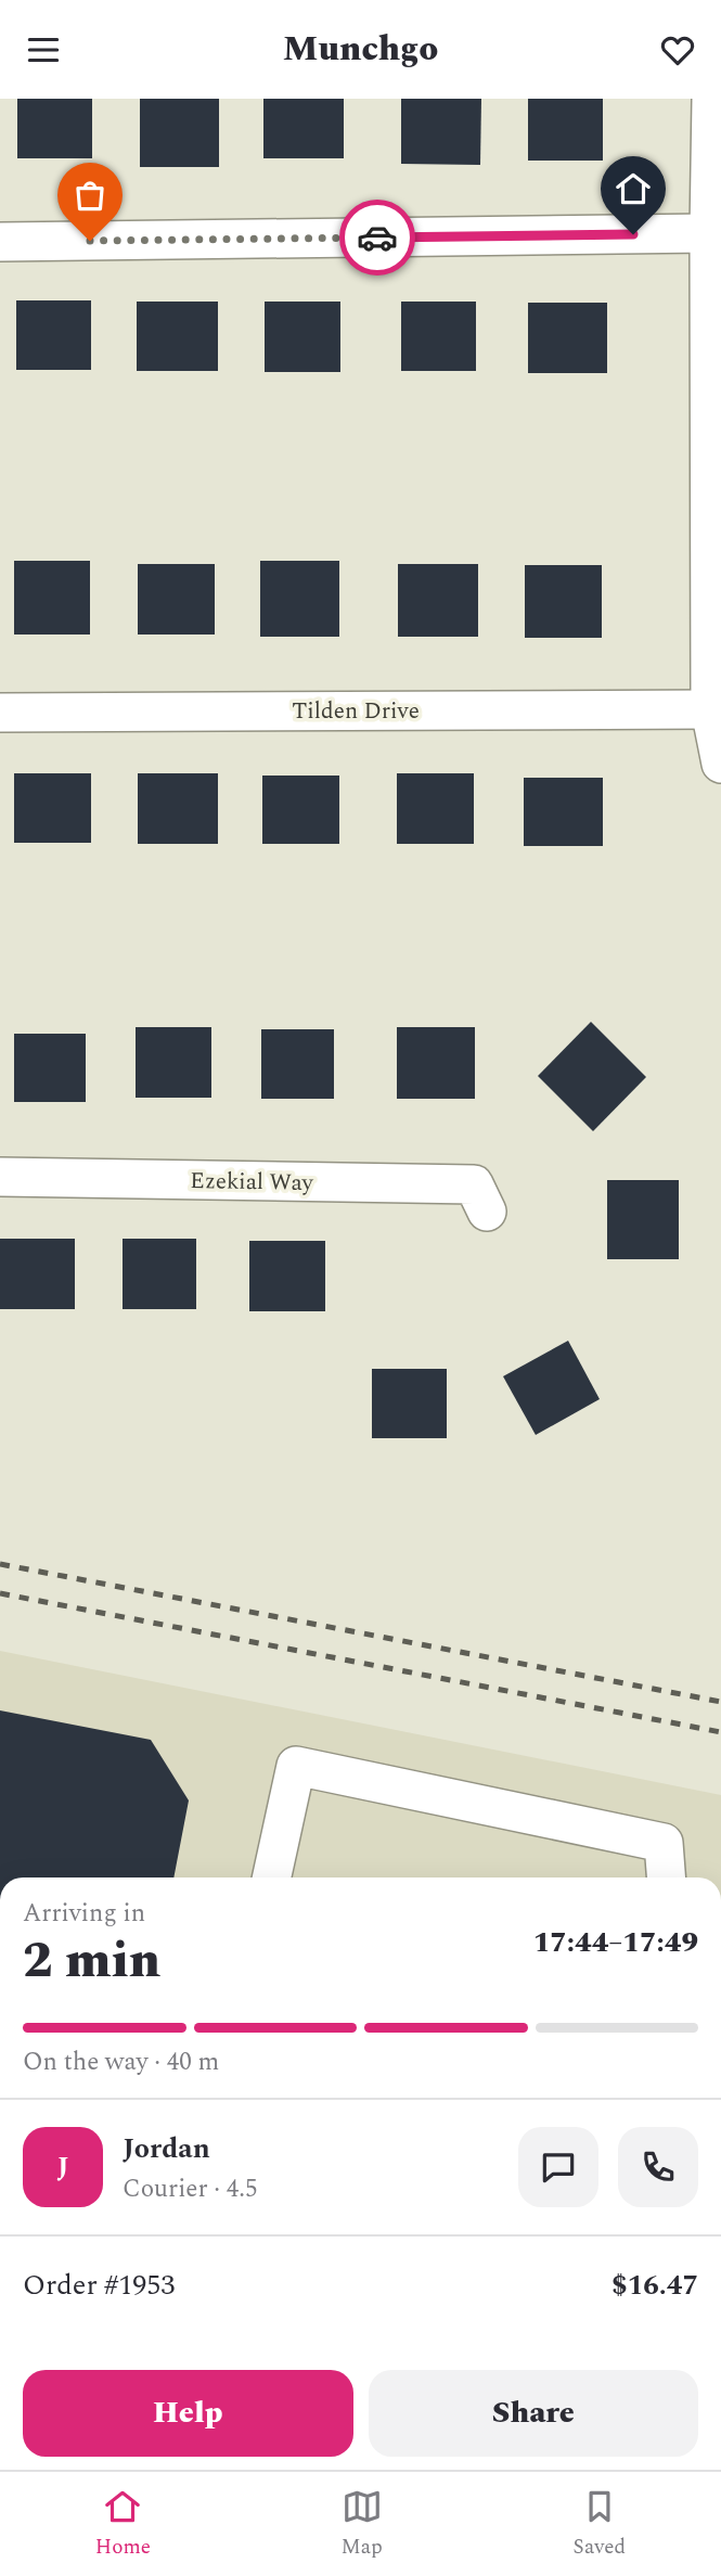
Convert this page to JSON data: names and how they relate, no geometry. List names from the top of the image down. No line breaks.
{"streets":{"street":["Tilden Drive","Ezekial Way"]},"page":{"header":"Munchgo","heading":["2 min","Arriving in","17:44–17:49"],"panel":["Jordan","Courier · 4.5","Order #1953","$16.47"],"bar":"On the way · 40 m","round":"J","buttons":["Help","Share"],"tabs":["Home","Map","Saved"]}}
